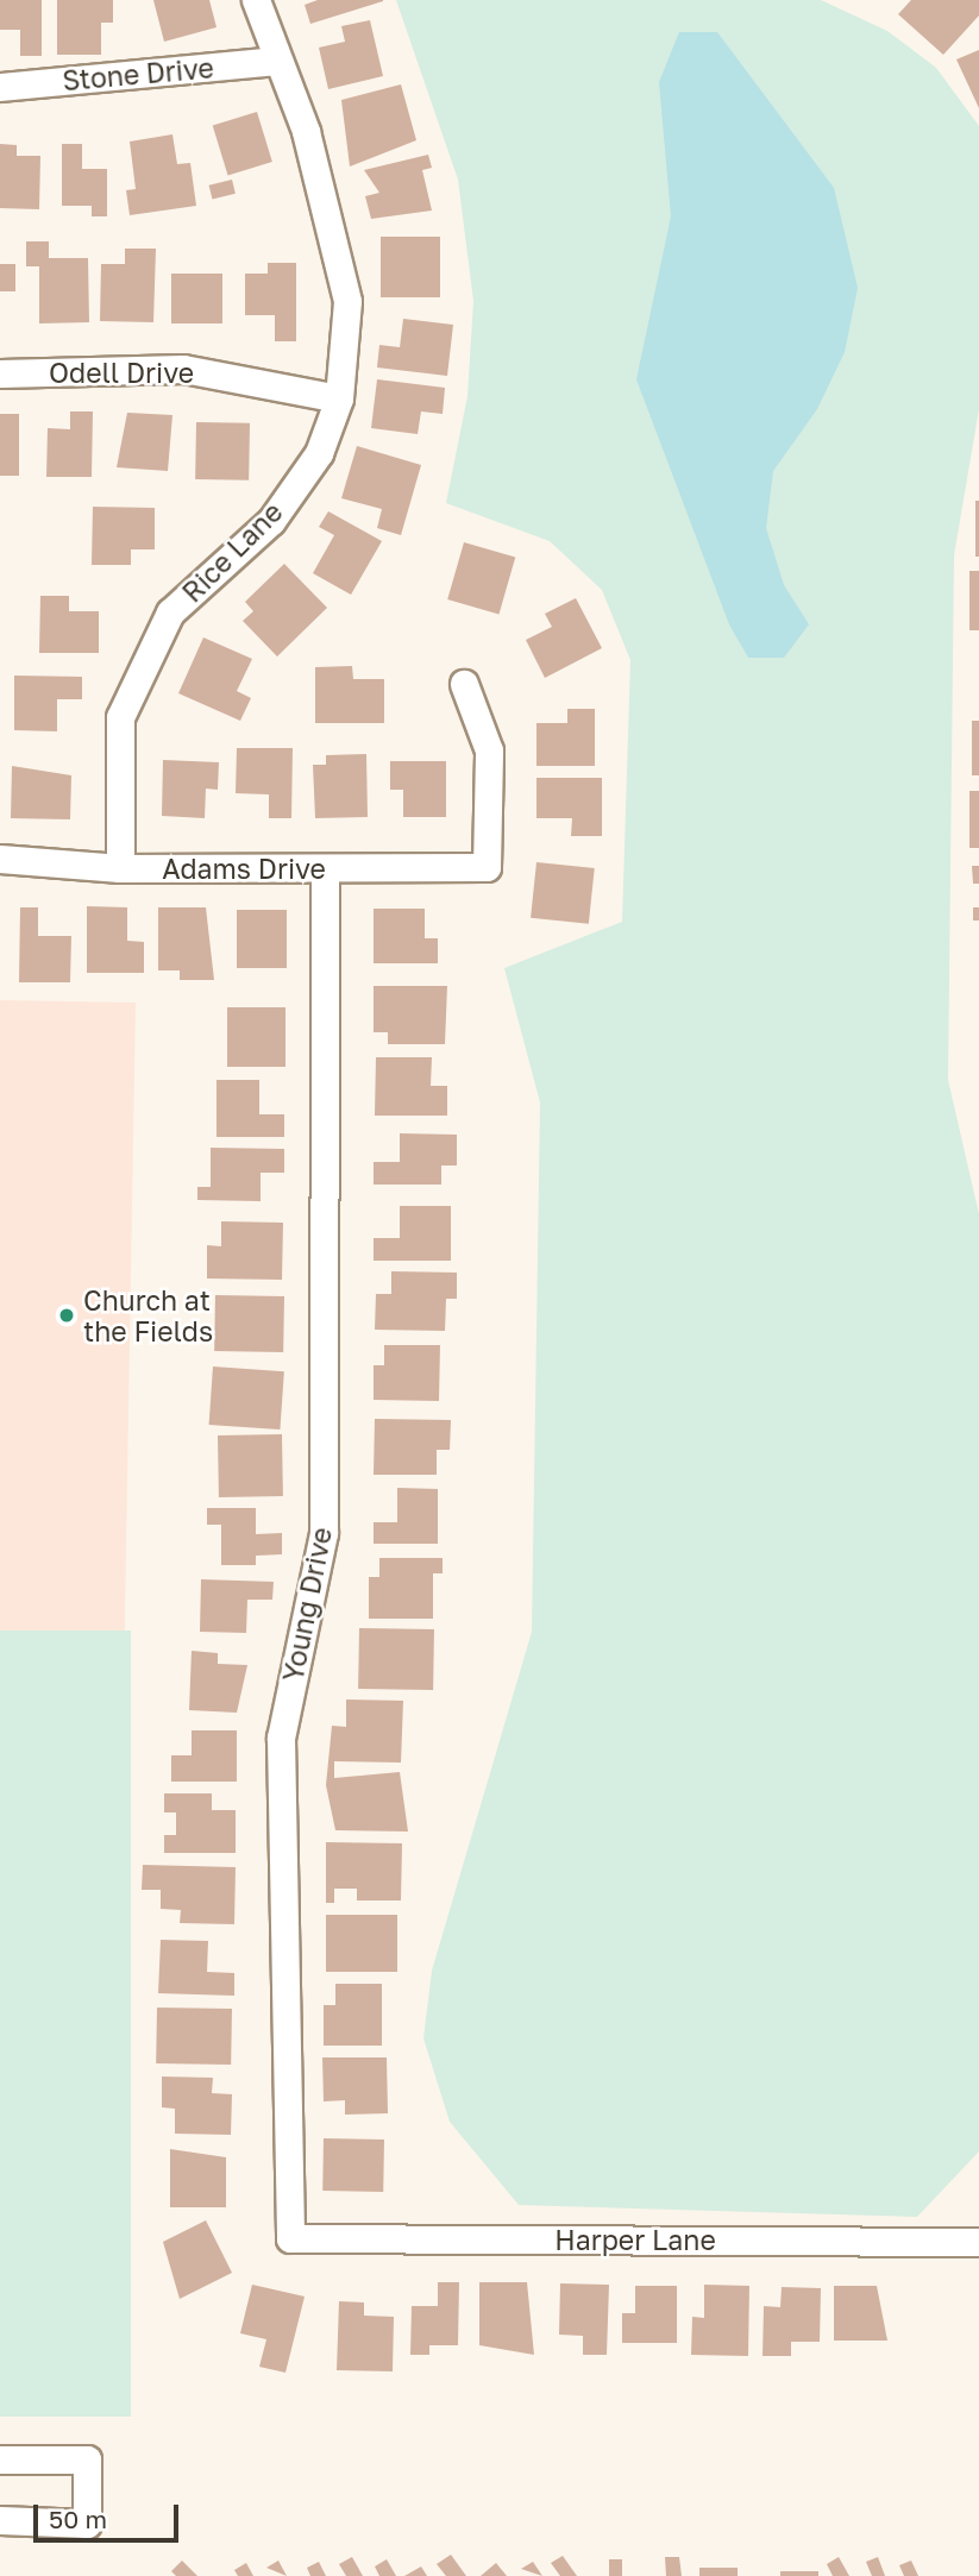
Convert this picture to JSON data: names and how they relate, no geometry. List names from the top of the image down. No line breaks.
{"streets":{"street":["Stone Drive","Odell Drive","Rice Lane","Adams Drive","Young Drive","Harper Lane"]},"crossings":[["Stone Drive","Rice Lane"],["Odell Drive","Rice Lane"],["Rice Lane","Adams Drive"],["Adams Drive","Young Drive"],["Young Drive","Harper Lane"]],"places":["Church at the Fields"],"scale_bar":"50 m"}
